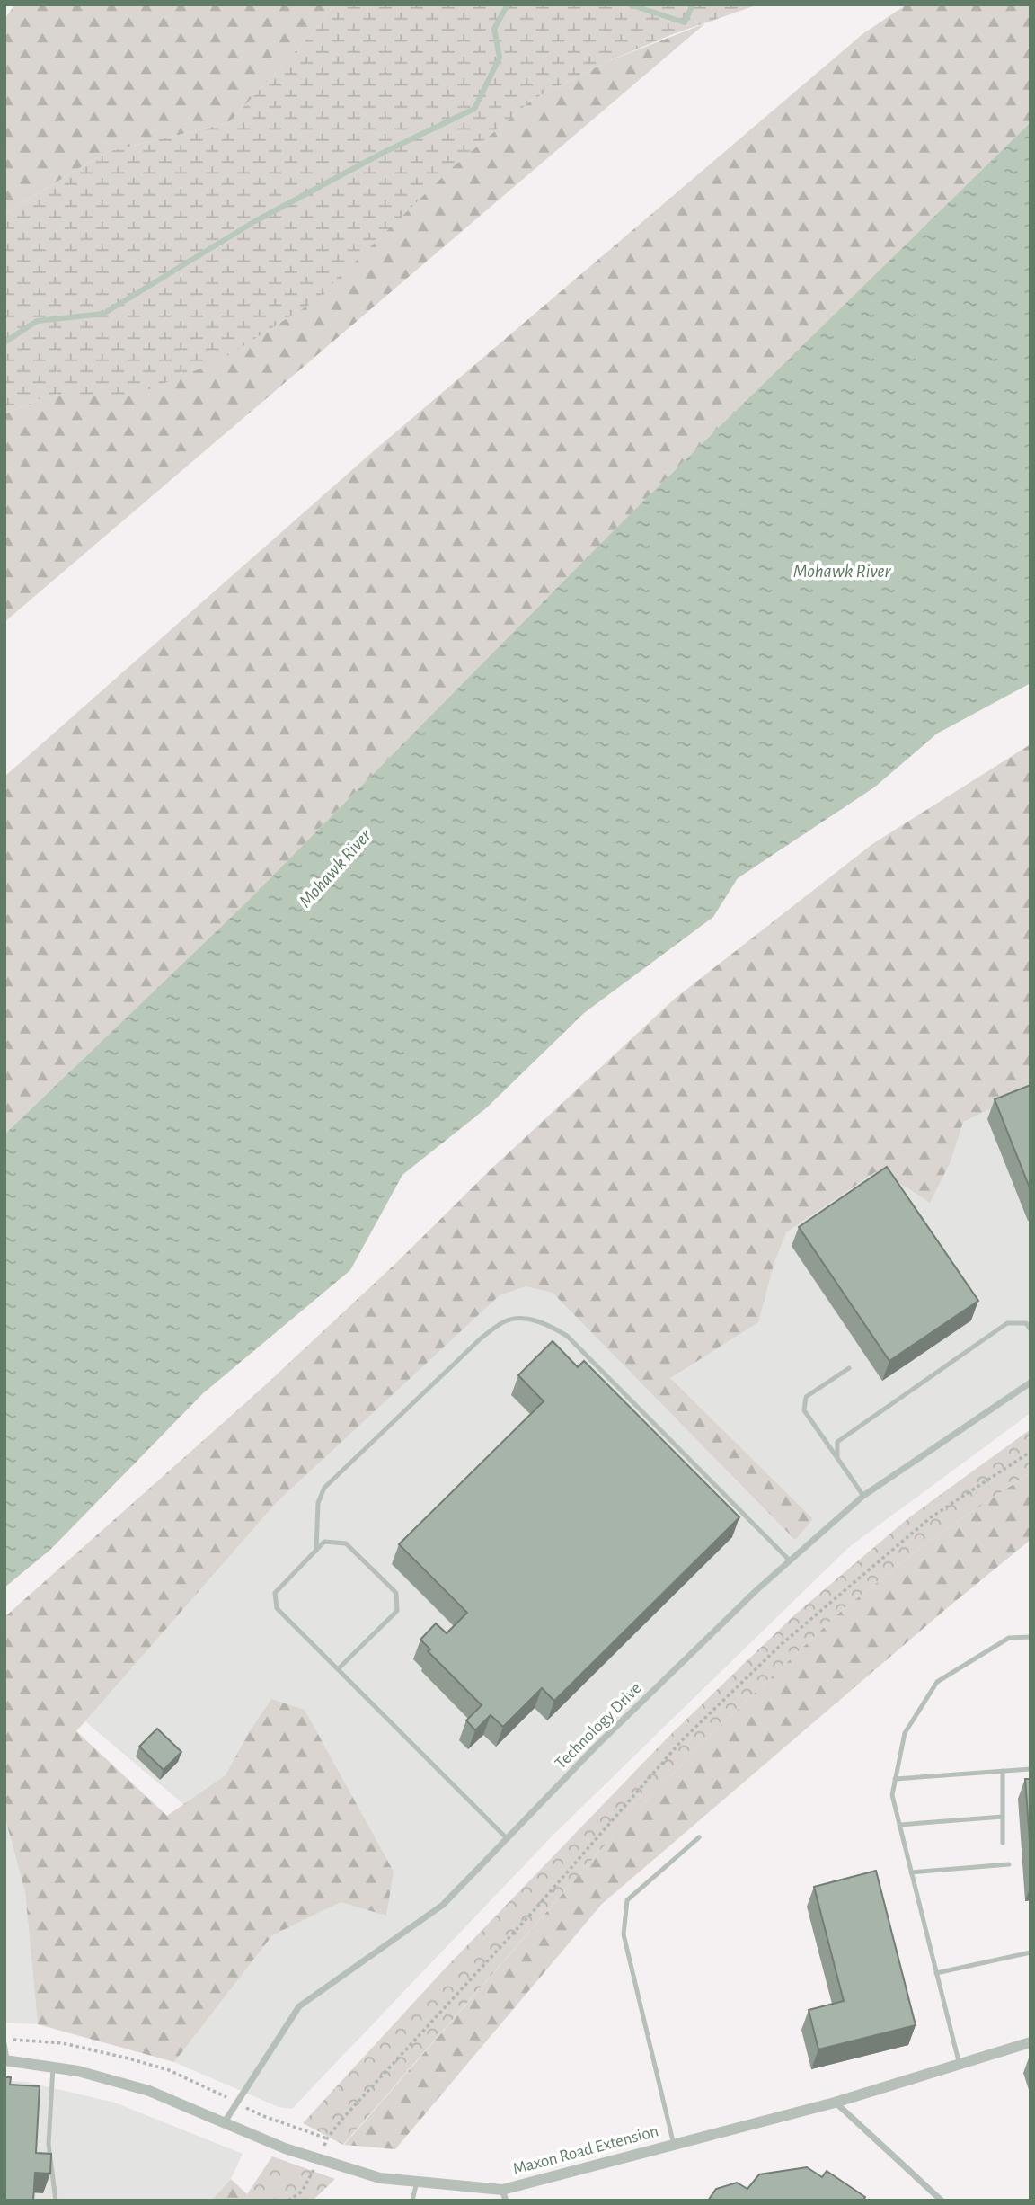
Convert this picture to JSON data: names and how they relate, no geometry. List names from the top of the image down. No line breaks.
{"streets":{"street":["Technology Drive","Maxon Road Extension"]},"crossings":[["Technology Drive","Maxon Road Extension"]],"water":["Mohawk River"]}
